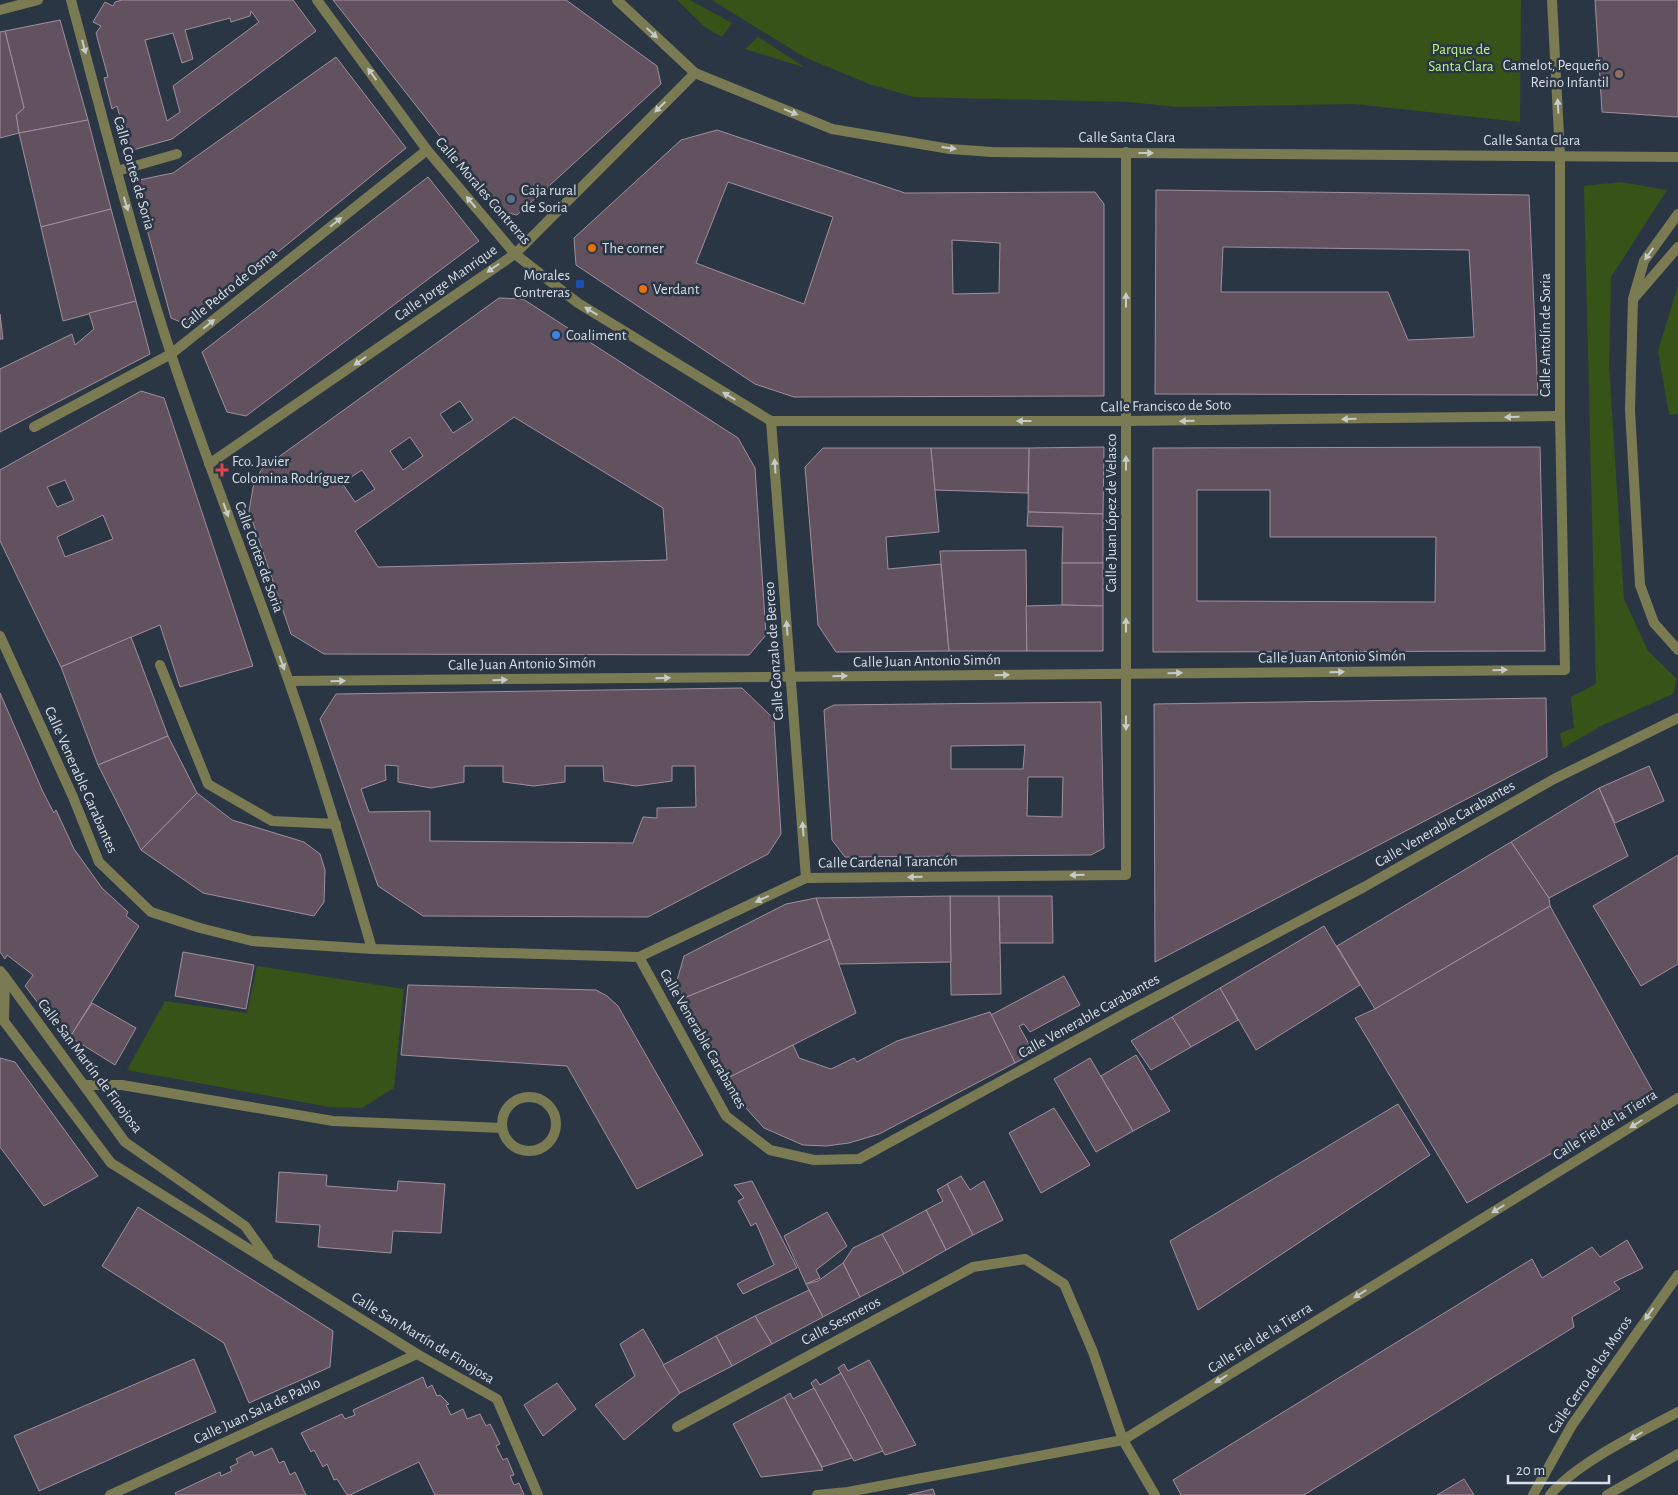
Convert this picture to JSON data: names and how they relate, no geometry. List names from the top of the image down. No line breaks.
{"streets":{"street":["Calle Santa Clara","Calle Cortes de Soria","Calle Morales Contreras","Calle Jorge Manrique","Calle Pedro de Osma","Calle Antolín de Soria","Calle Francisco de Soto","Calle Juan López de Velasco","Calle Gonzalo de Berceo","Calle Juan Antonio Simón","Calle Venerable Carabantes","Calle Cardenal Tarancón","Calle San Martín de Finojosa","Calle Fiel de la Tierra","Calle Sesmeros","Calle Cerro de los Moros","Calle Juan Sala de Pablo"]},"crossings":[["Calle Santa Clara","Calle Jorge Manrique"],["Calle Santa Clara","Calle Antolín de Soria"],["Calle Santa Clara","Calle Juan López de Velasco"],["Calle Cortes de Soria","Calle Jorge Manrique"],["Calle Cortes de Soria","Calle Pedro de Osma"],["Calle Cortes de Soria","Calle Juan Antonio Simón"],["Calle Cortes de Soria","Calle Venerable Carabantes"],["Calle Morales Contreras","Calle Jorge Manrique"],["Calle Morales Contreras","Calle Pedro de Osma"],["Calle Morales Contreras","Calle Francisco de Soto"],["Calle Morales Contreras","Calle Gonzalo de Berceo"],["Calle Antolín de Soria","Calle Francisco de Soto"],["Calle Antolín de Soria","Calle Juan Antonio Simón"],["Calle Francisco de Soto","Calle Juan López de Velasco"],["Calle Francisco de Soto","Calle Gonzalo de Berceo"],["Calle Juan López de Velasco","Calle Juan Antonio Simón"],["Calle Juan López de Velasco","Calle Cardenal Tarancón"],["Calle Gonzalo de Berceo","Calle Juan Antonio Simón"],["Calle Gonzalo de Berceo","Calle Cardenal Tarancón"],["Calle Venerable Carabantes","Calle Cardenal Tarancón"],["Calle San Martín de Finojosa","Calle Juan Sala de Pablo"],["Calle Fiel de la Tierra","Calle Sesmeros"]],"one_way":["Calle Santa Clara","Calle Cortes de Soria","Calle Morales Contreras","Calle Jorge Manrique","Calle Pedro de Osma","Calle Francisco de Soto","Calle Gonzalo de Berceo","Calle Juan Antonio Simón","Calle Cardenal Tarancón","Calle Fiel de la Tierra"],"parks":["Parque de Santa Clara"],"places":{"other":["Camelot, Pequeño Reino Infantil","Caja rural de Soria","The corner","Verdant","Coaliment"],"transit":["Morales Contreras"],"health":["Fco. Javier Colomina Rodríguez"]},"scale_bar":"20 m"}
